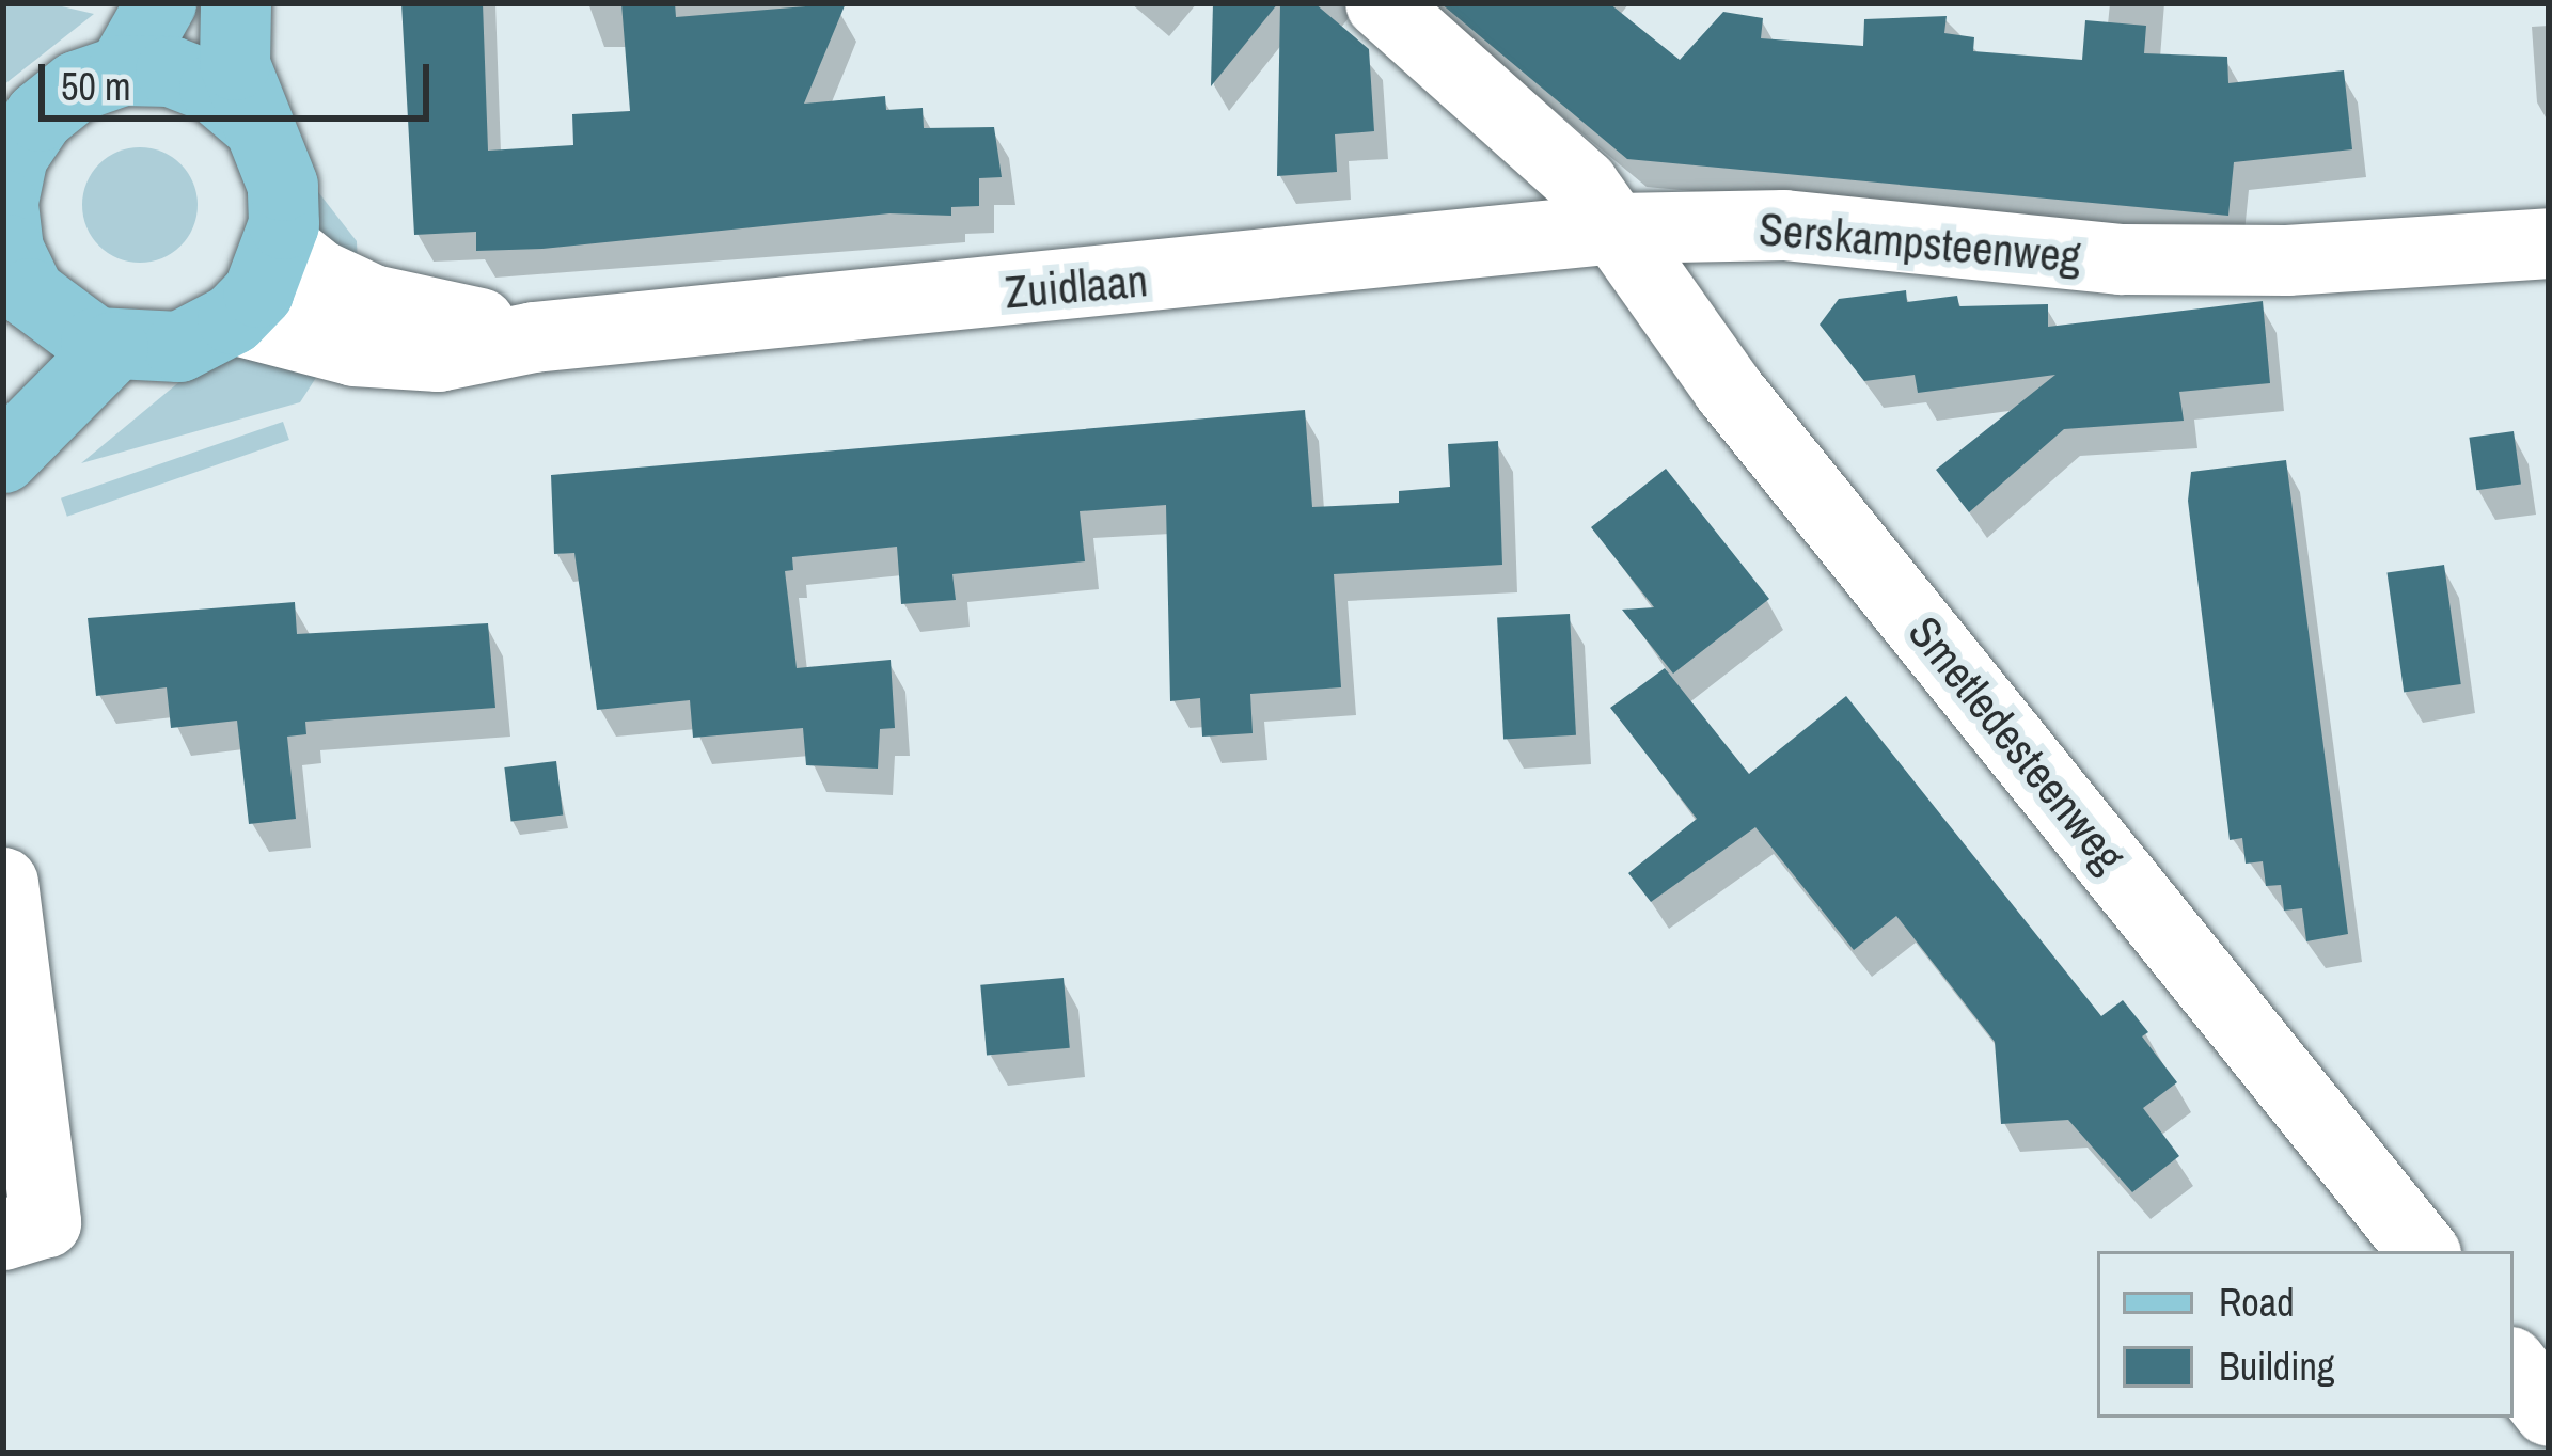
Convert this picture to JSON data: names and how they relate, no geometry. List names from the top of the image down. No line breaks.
{"streets":{"street":["Serskampsteenweg","Zuidlaan","Smetledesteenweg"]},"crossings":[["Serskampsteenweg","Zuidlaan"],["Serskampsteenweg","Smetledesteenweg"],["Zuidlaan","Smetledesteenweg"]],"legend":["Road","Building"],"scale_bar":"50 m"}
